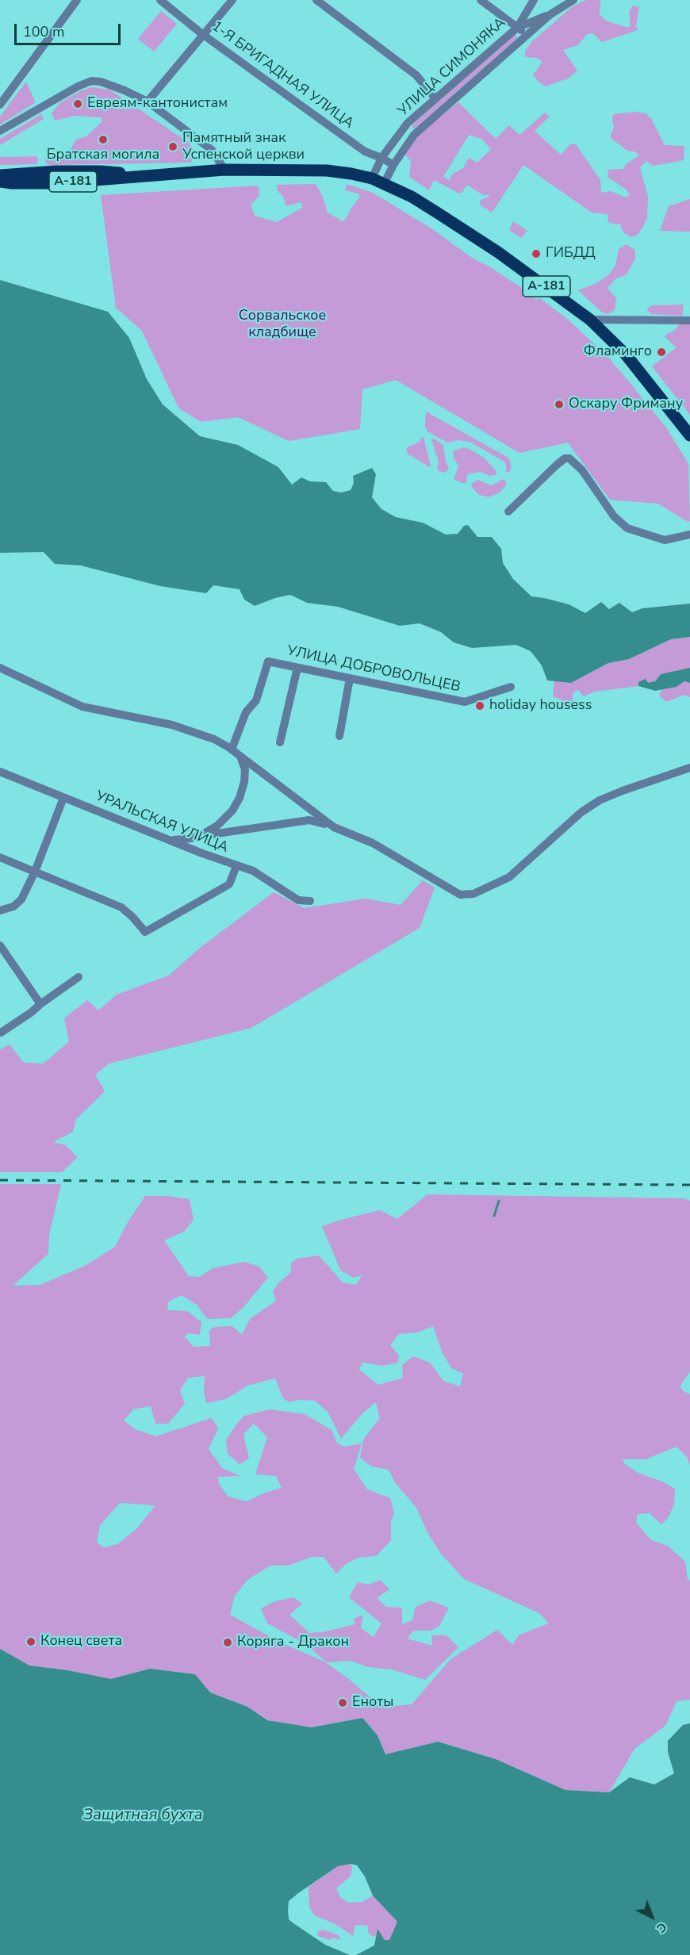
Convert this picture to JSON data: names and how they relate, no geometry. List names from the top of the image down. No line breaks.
{"streets":{"main road":["А-181"],"street":["УЛИЦА СИМОНЯКА","1-Я БРИГАДНАЯ УЛИЦА","УЛИЦА ДОБРОВОЛЬЦЕВ","УРАЛЬСКАЯ УЛИЦА"]},"crossings":[["УЛИЦА СИМОНЯКА","1-Я БРИГАДНАЯ УЛИЦА"],["УЛИЦА СИМОНЯКА","А-181"]],"water":["Защитная бухта"],"parks":["Сорвальское кладбище"],"places":["Евреям-кантонистам","Братская могила","Памятный знак Успенской церкви","ГИБДД","Фламинго","Оскару Фриману","holiday housess","Конец света","Коряга - Дракон","Еноты"],"scale_bar":"100 m","north":"bottom right"}
